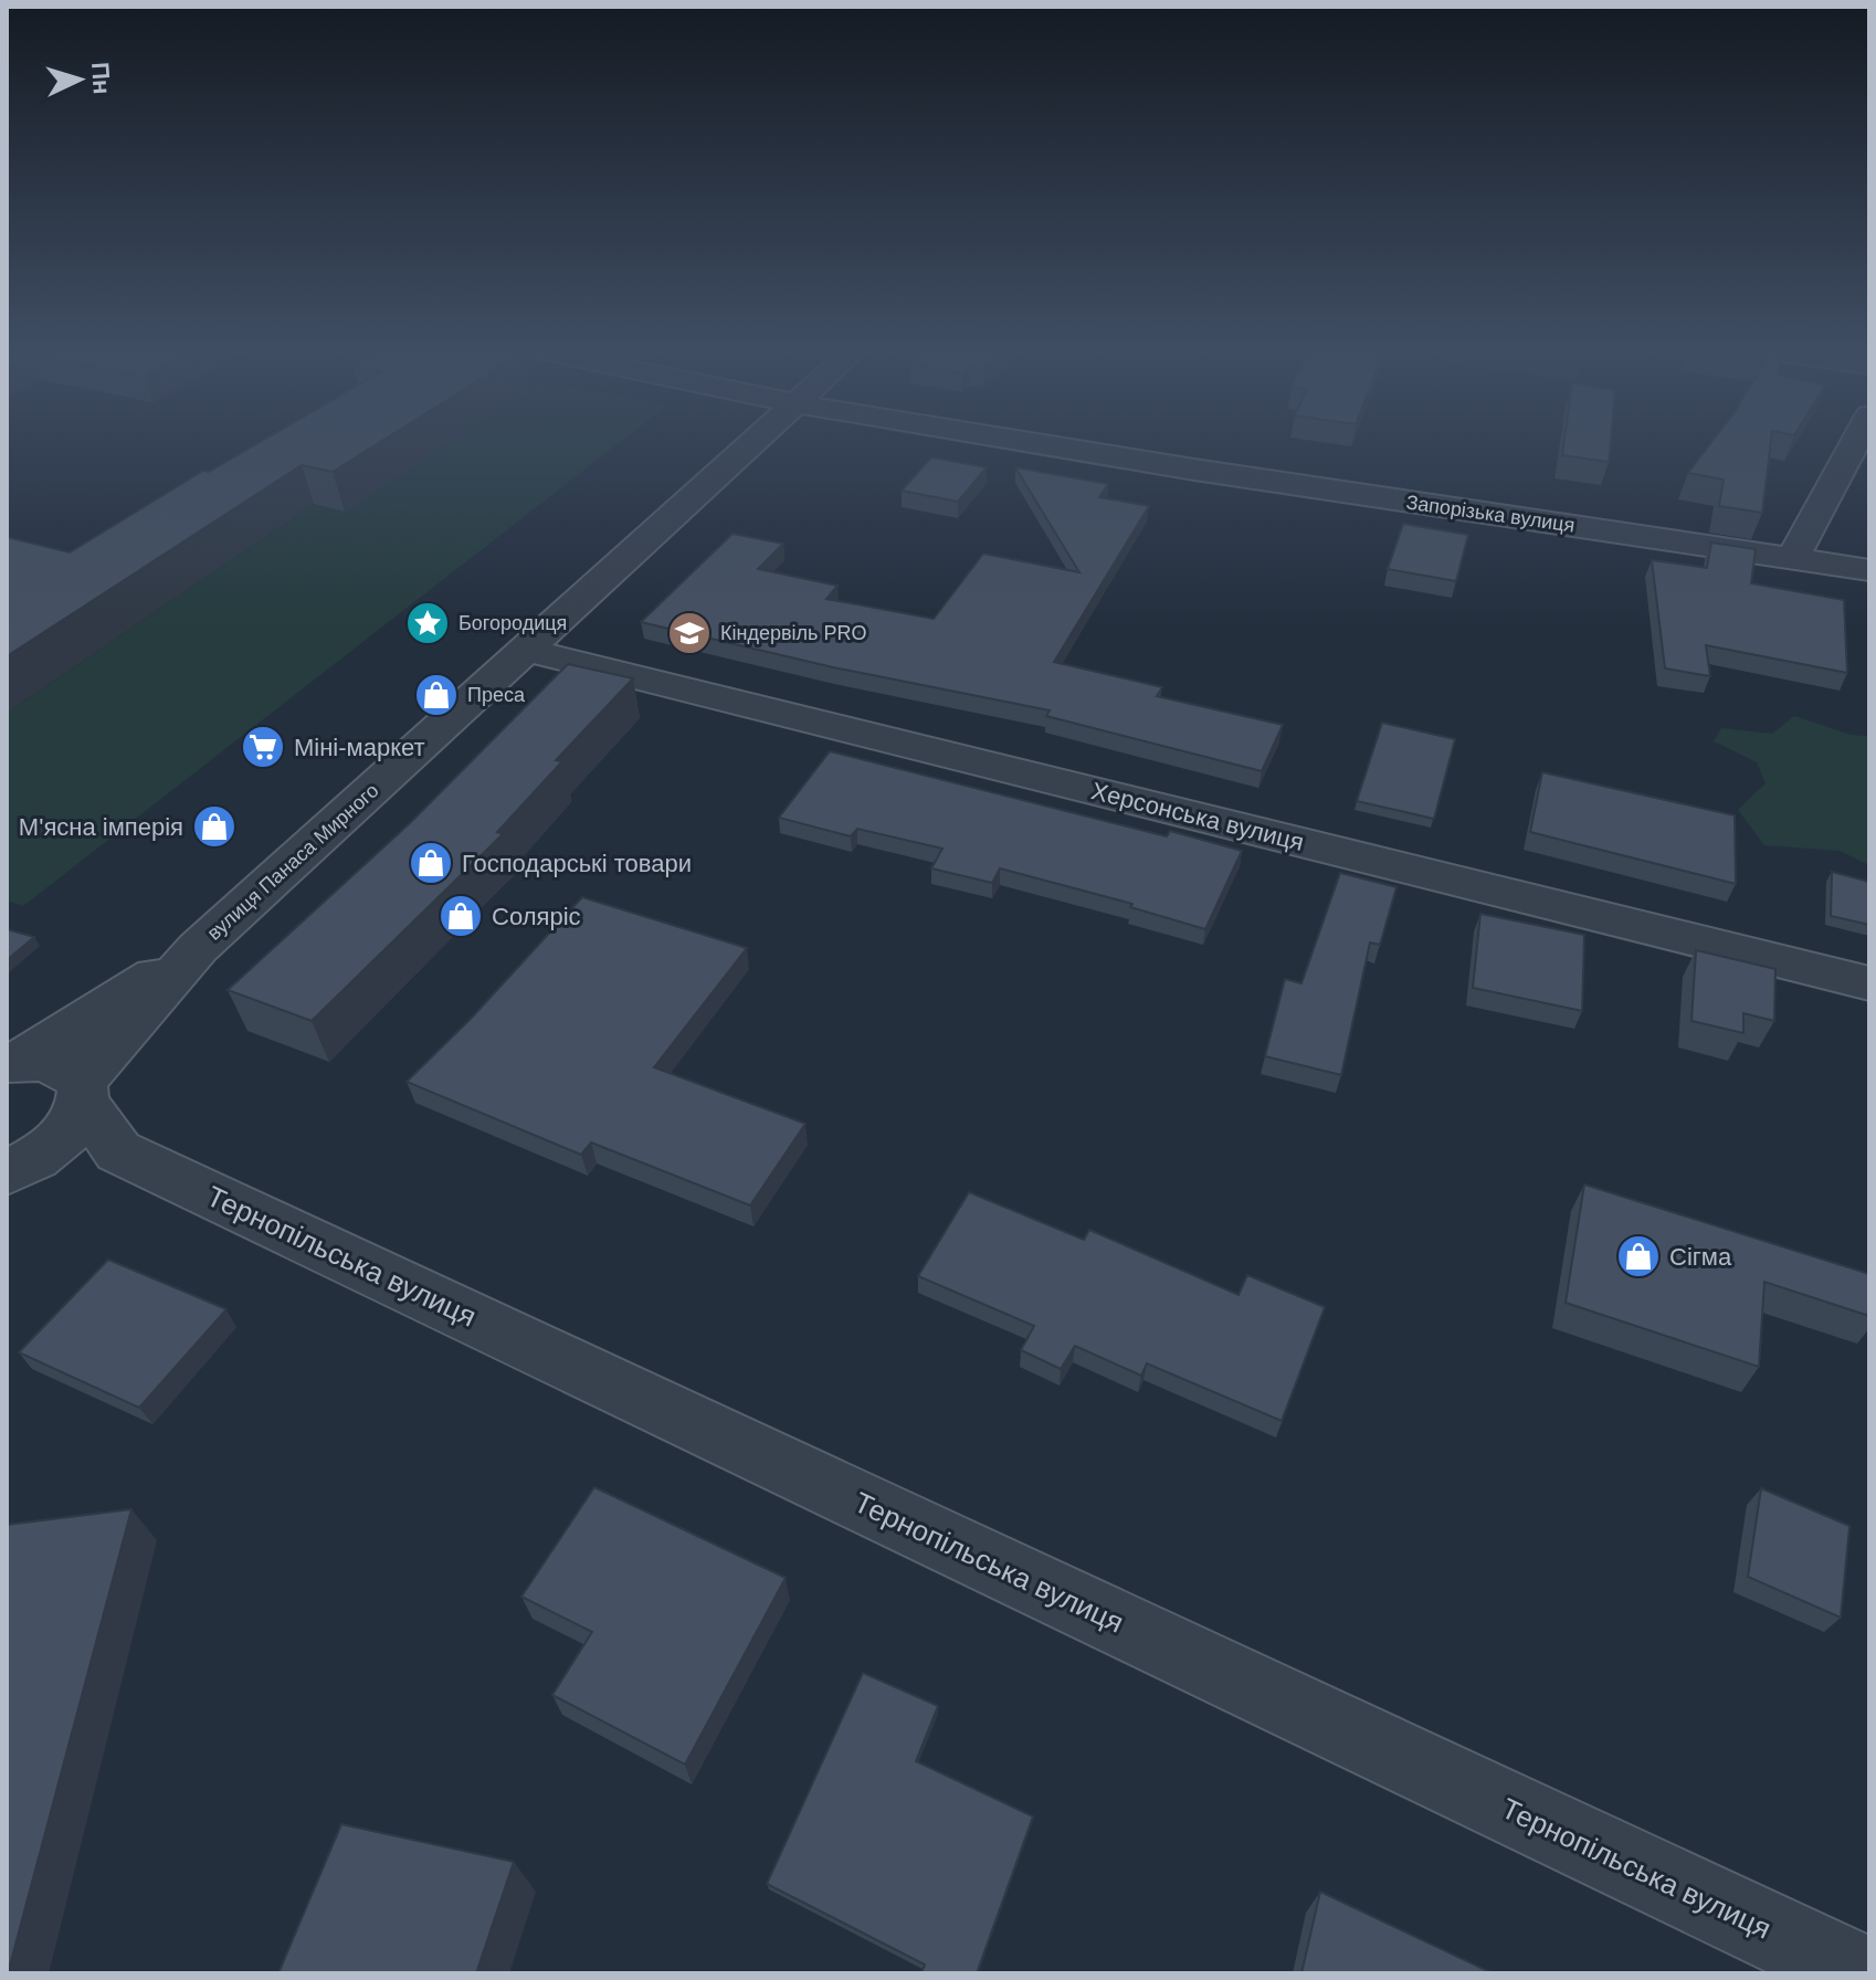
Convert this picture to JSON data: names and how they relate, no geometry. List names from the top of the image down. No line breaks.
{"streets":{"street":["Запорізька вулиця","Херсонська вулиця","вулиця Панаса Мирного","Тернопільська вулиця"]},"crossings":[["Херсонська вулиця","вулиця Панаса Мирного"],["вулиця Панаса Мирного","Тернопільська вулиця"]],"places":{"place":["Богородиця"],"school or university":["Кіндервіль PRO"],"shop":["Преса","М'ясна імперія","Господарські товари","Соляріс","Сігма"],"supermarket":["Міні-маркет"]},"north":"right"}
